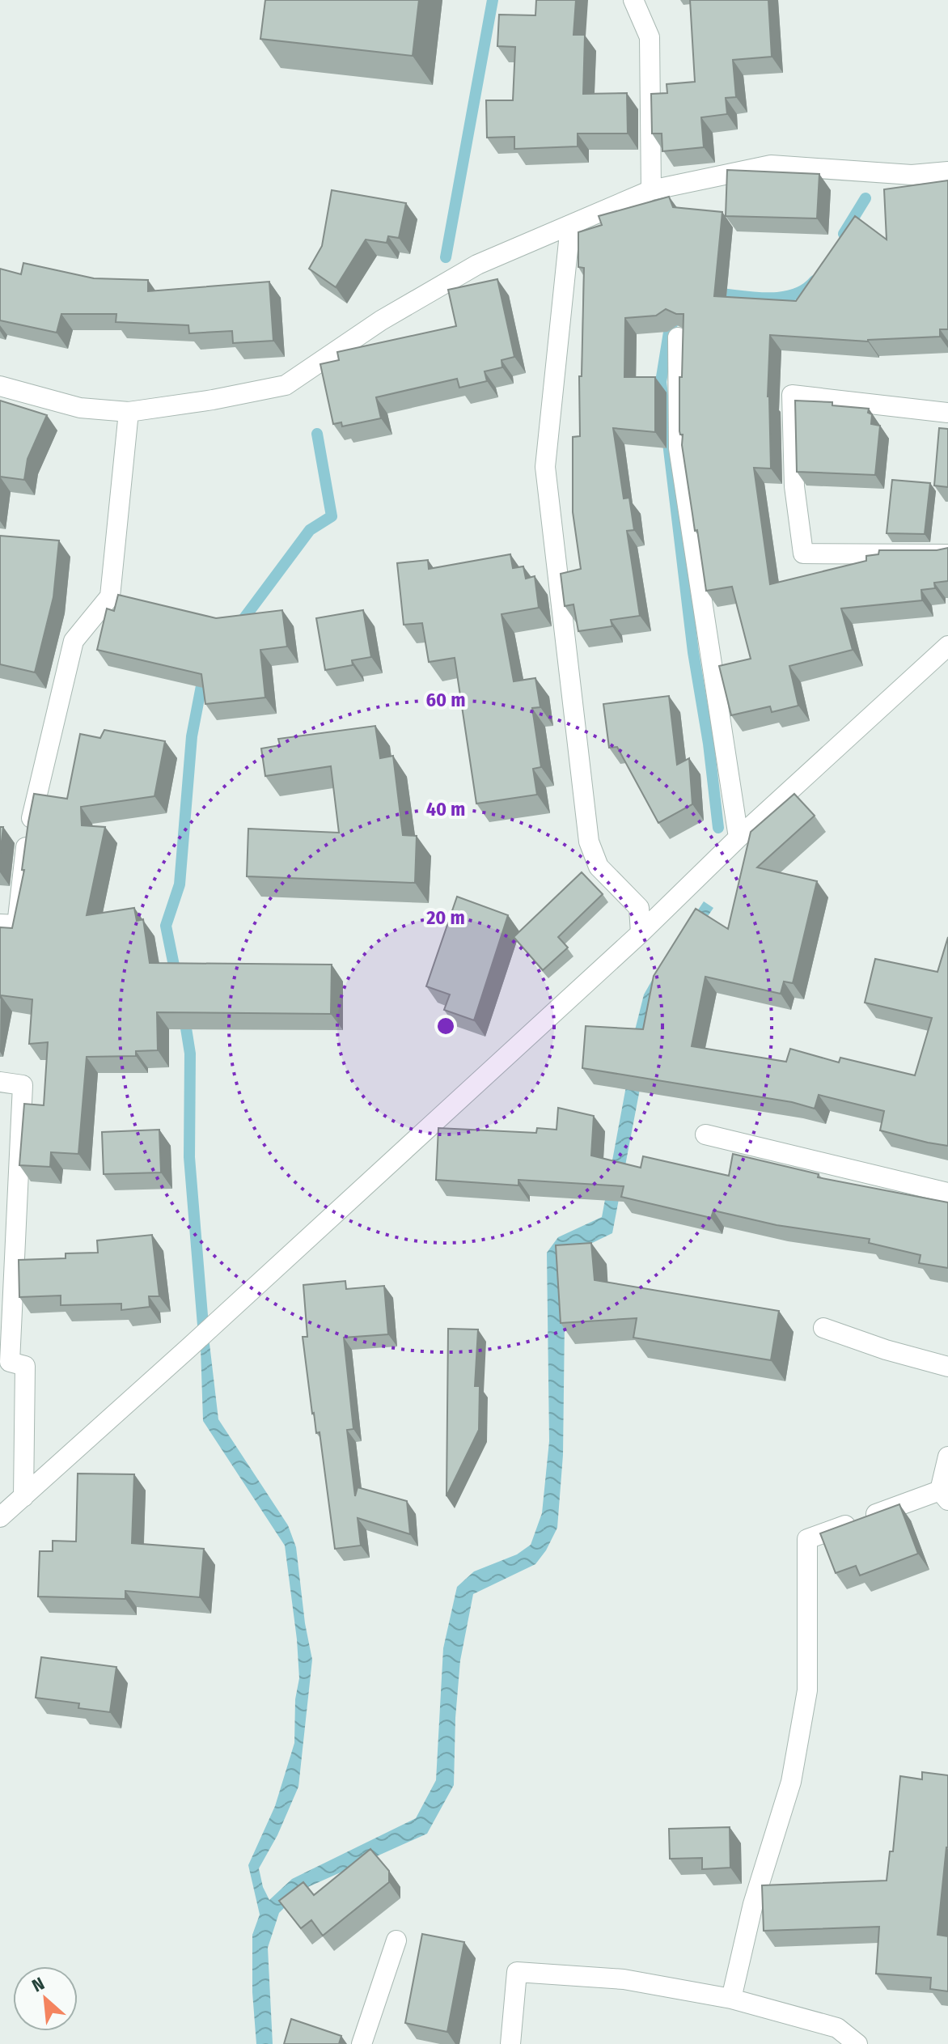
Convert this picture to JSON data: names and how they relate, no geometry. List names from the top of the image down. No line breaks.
{"north":"top left","rings":["60 m","40 m","20 m"]}
